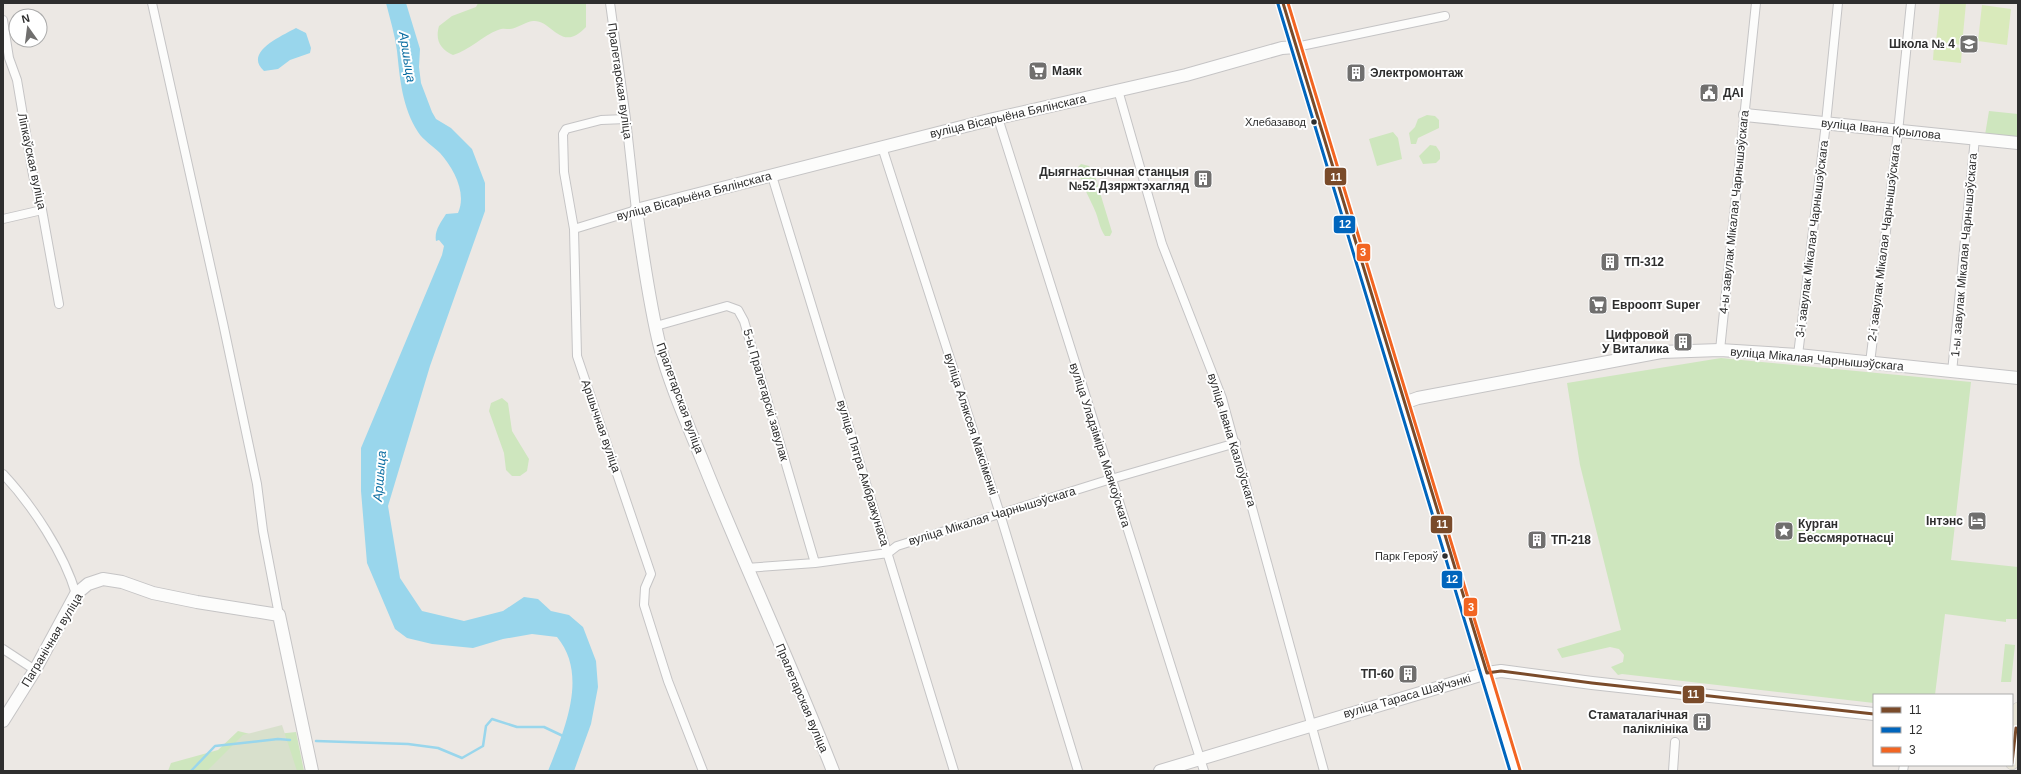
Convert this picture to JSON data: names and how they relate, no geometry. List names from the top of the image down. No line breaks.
{"streets":{"street":["Пралетарская вуліца","вуліца Вісарыёна Бялінскага","вуліца Івана Крылова","Ліпкаўская вуліца","4-ы завулак Мікалая Чарнышэўскага","3-і завулак Мікалая Чарнышэўскага","2-і завулак Мікалая Чарнышэўскага","1-ы завулак Мікалая Чарнышэўскага","вуліца Мікалая Чарнышэўскага","5-ы Пралетарскі завулак","вуліца Аляксея Максіменкі","Аршычная вуліца","вуліца Івана Казлоўскага","вуліца Уладзіміра Маякоўскага","вуліца Пятра Амбражунаса","Пагранічная вуліца","вуліца Тараса Шаўчэнкі"]},"crossings":[["Пралетарская вуліца","вуліца Вісарыёна Бялінскага"],["Пралетарская вуліца","вуліца Мікалая Чарнышэўскага"],["Пралетарская вуліца","5-ы Пралетарскі завулак"],["Пралетарская вуліца","Аршычная вуліца"],["вуліца Вісарыёна Бялінскага","вуліца Аляксея Максіменкі"],["вуліца Вісарыёна Бялінскага","Аршычная вуліца"],["вуліца Вісарыёна Бялінскага","вуліца Івана Казлоўскага"],["вуліца Вісарыёна Бялінскага","вуліца Уладзіміра Маякоўскага"],["вуліца Вісарыёна Бялінскага","вуліца Пятра Амбражунаса"],["вуліца Івана Крылова","4-ы завулак Мікалая Чарнышэўскага"],["вуліца Івана Крылова","3-і завулак Мікалая Чарнышэўскага"],["вуліца Івана Крылова","2-і завулак Мікалая Чарнышэўскага"],["вуліца Івана Крылова","1-ы завулак Мікалая Чарнышэўскага"],["4-ы завулак Мікалая Чарнышэўскага","вуліца Мікалая Чарнышэўскага"],["3-і завулак Мікалая Чарнышэўскага","вуліца Мікалая Чарнышэўскага"],["2-і завулак Мікалая Чарнышэўскага","вуліца Мікалая Чарнышэўскага"],["1-ы завулак Мікалая Чарнышэўскага","вуліца Мікалая Чарнышэўскага"],["вуліца Мікалая Чарнышэўскага","5-ы Пралетарскі завулак"],["вуліца Мікалая Чарнышэўскага","вуліца Аляксея Максіменкі"],["вуліца Мікалая Чарнышэўскага","вуліца Івана Казлоўскага"],["вуліца Мікалая Чарнышэўскага","вуліца Уладзіміра Маякоўскага"],["вуліца Мікалая Чарнышэўскага","вуліца Пятра Амбражунаса"],["вуліца Івана Казлоўскага","вуліца Тараса Шаўчэнкі"],["вуліца Уладзіміра Маякоўскага","вуліца Тараса Шаўчэнкі"]],"water":["Аршыца"],"places":{"school or university":["Школа № 4"],"supermarket":["Маяк","Евроопт Super"],"building":["Электромонтаж","Дыягнастычная станцыя №52 Дзяржтэхагляд","ТП-312","Цифровой У Виталика","ТП-218","ТП-60","Стаматалагічная паліклініка"],"public building":["ДАІ"],"other":["Хлебазавод","Парк Герояў"],"hotel":["Інтэнс"],"place":["Курган Бессмяротнасці"]},"lines":["transit line 11","transit line 3","transit line 12"],"legend":["11","12","3"],"north":"top"}
